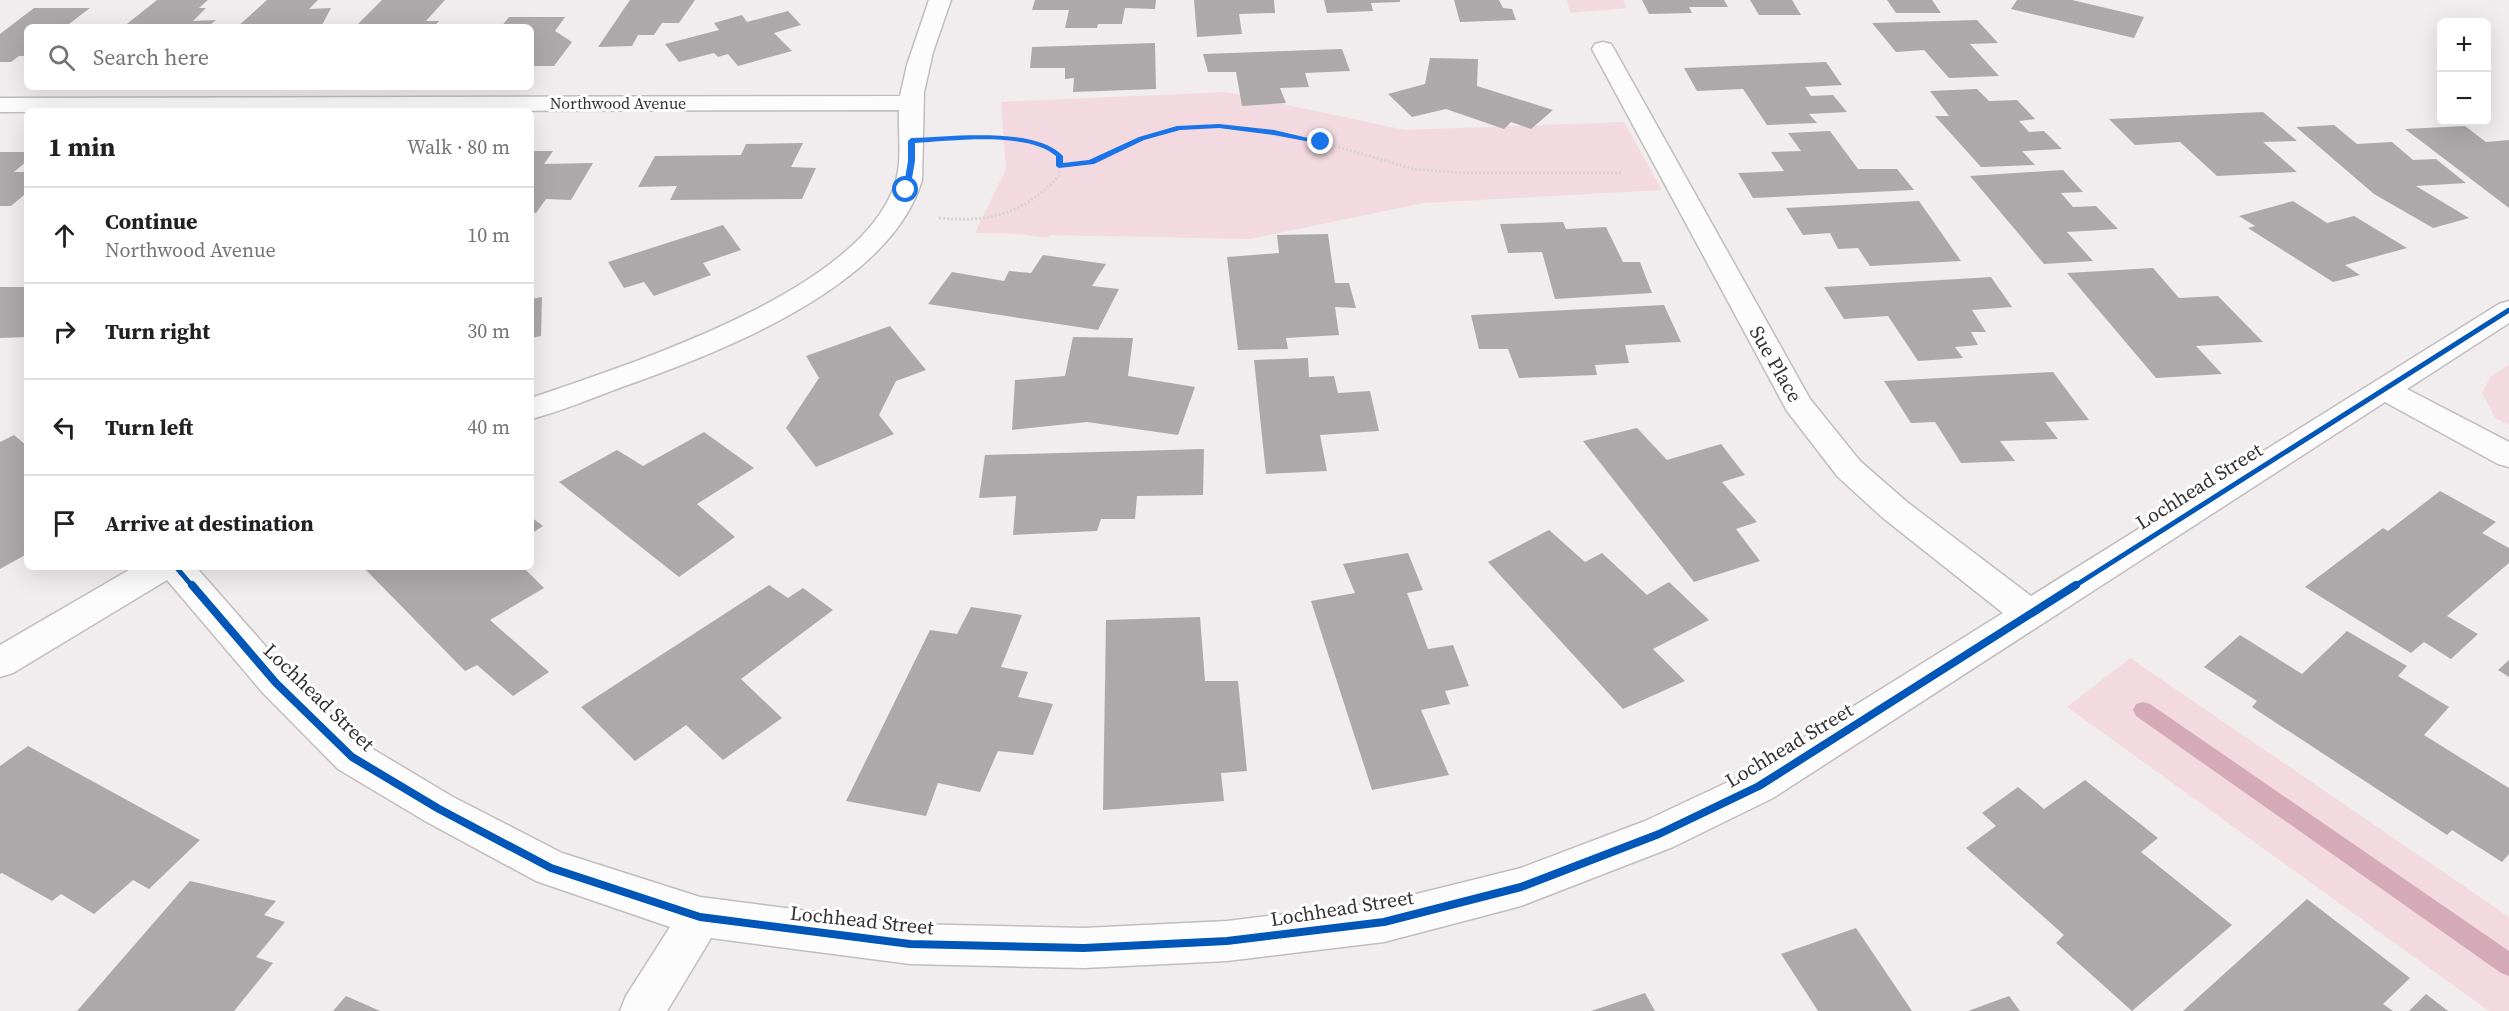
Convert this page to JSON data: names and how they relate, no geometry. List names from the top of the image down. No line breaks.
{"streets":{"street":["Northwood Avenue","Sue Place","Lochhead Street"]},"crossings":[["Sue Place","Lochhead Street"]],"page":{"map_buttons":["+","−"],"search":"Search here","heading":["1 min","Walk · 80 m"],"list":[["Continue","Northwood Avenue","10 m"],["Turn right","30 m"],["Turn left","40 m"],"Arrive at destination"]}}
